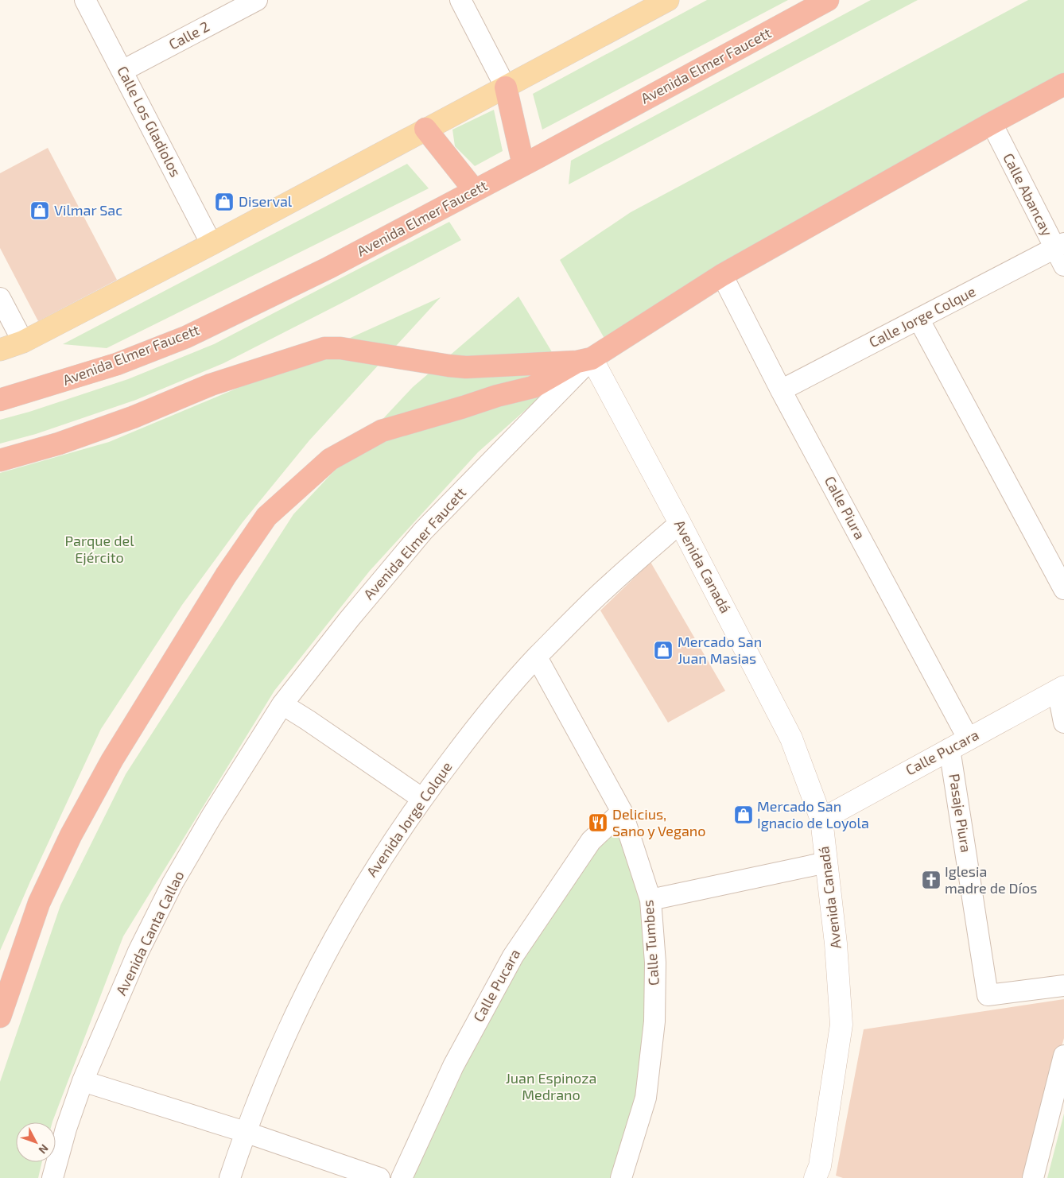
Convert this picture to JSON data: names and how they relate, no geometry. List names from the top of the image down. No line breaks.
{"streets":{"highway":["Avenida Elmer Faucett"],"street":["Calle 2","Calle Los Gladiolos","Calle Abancay","Calle Jorge Colque","Calle Piura","Avenida Canadá","Calle Pucara","Pasaje Piura","Avenida Jorge Colque","Avenida Canta Callao","Calle Tumbes"]},"crossings":[["Calle 2","Calle Los Gladiolos"],["Avenida Elmer Faucett","Calle Abancay"],["Avenida Elmer Faucett","Calle Piura"],["Avenida Elmer Faucett","Avenida Canadá"],["Avenida Elmer Faucett","Avenida Canta Callao"],["Calle Abancay","Calle Jorge Colque"],["Calle Jorge Colque","Calle Piura"],["Calle Piura","Calle Pucara"],["Avenida Canadá","Calle Pucara"],["Avenida Canadá","Avenida Jorge Colque"],["Calle Pucara","Pasaje Piura"],["Calle Pucara","Calle Tumbes"],["Avenida Jorge Colque","Calle Tumbes"]],"parks":["Parque del Ejército","Juan Espinoza Medrano"],"places":{"shop":["Diserval","Vilmar Sac","Mercado San Juan Masias","Mercado San Ignacio de Loyola"],"restaurant":["Delicius, Sano y Vegano"],"church":["Iglesia madre de Díos"]},"north":"bottom right"}
